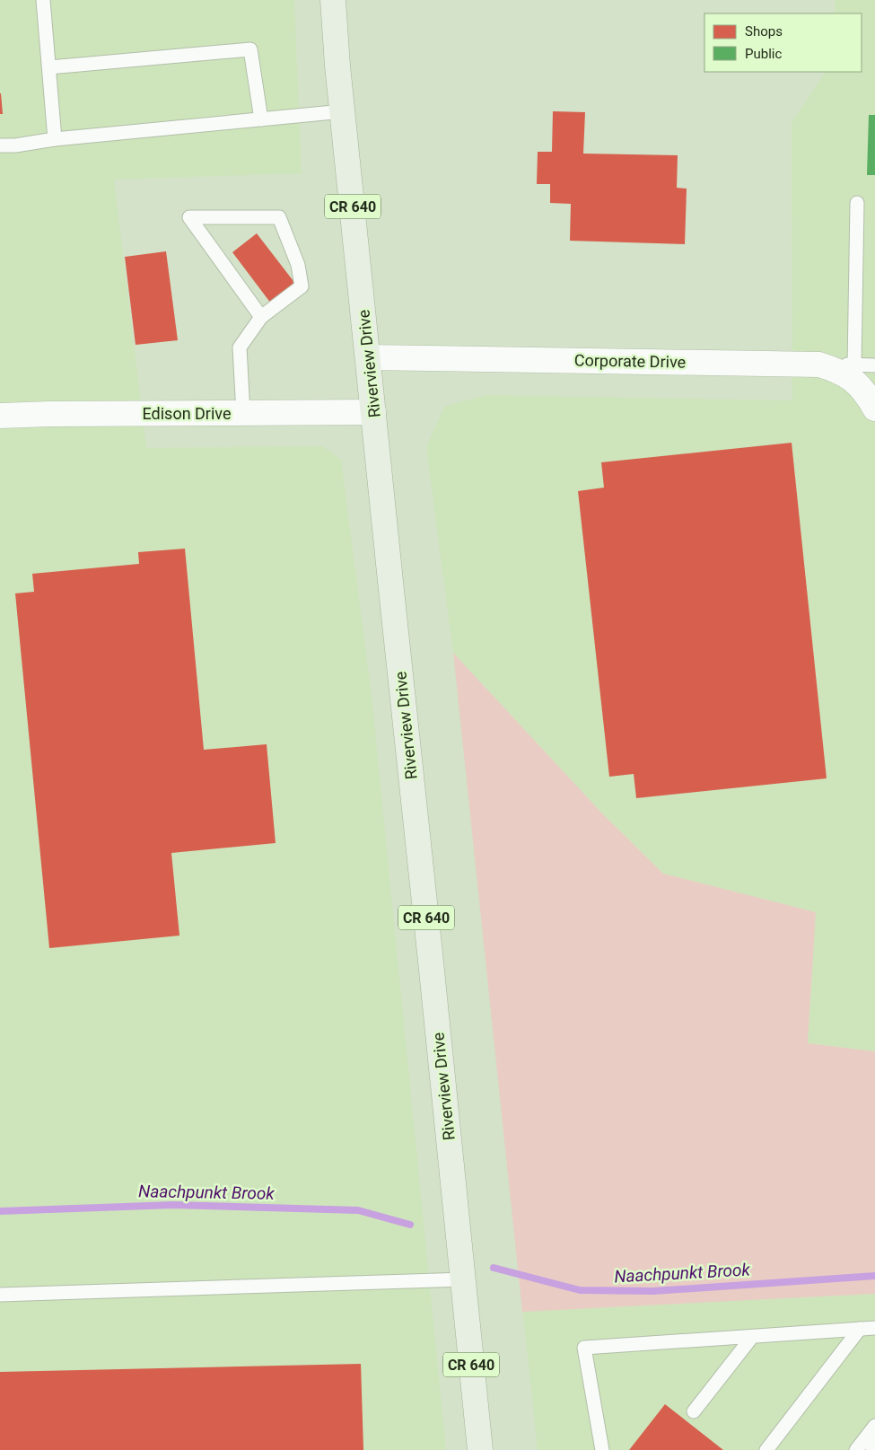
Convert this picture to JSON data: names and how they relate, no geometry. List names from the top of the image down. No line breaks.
{"streets":{"main road":["CR 640","Riverview Drive"],"street":["Corporate Drive","Edison Drive"]},"crossings":[["Corporate Drive","Riverview Drive"],["Riverview Drive","Edison Drive"]],"water":["Naachpunkt Brook"],"legend":["Shops","Public"]}
